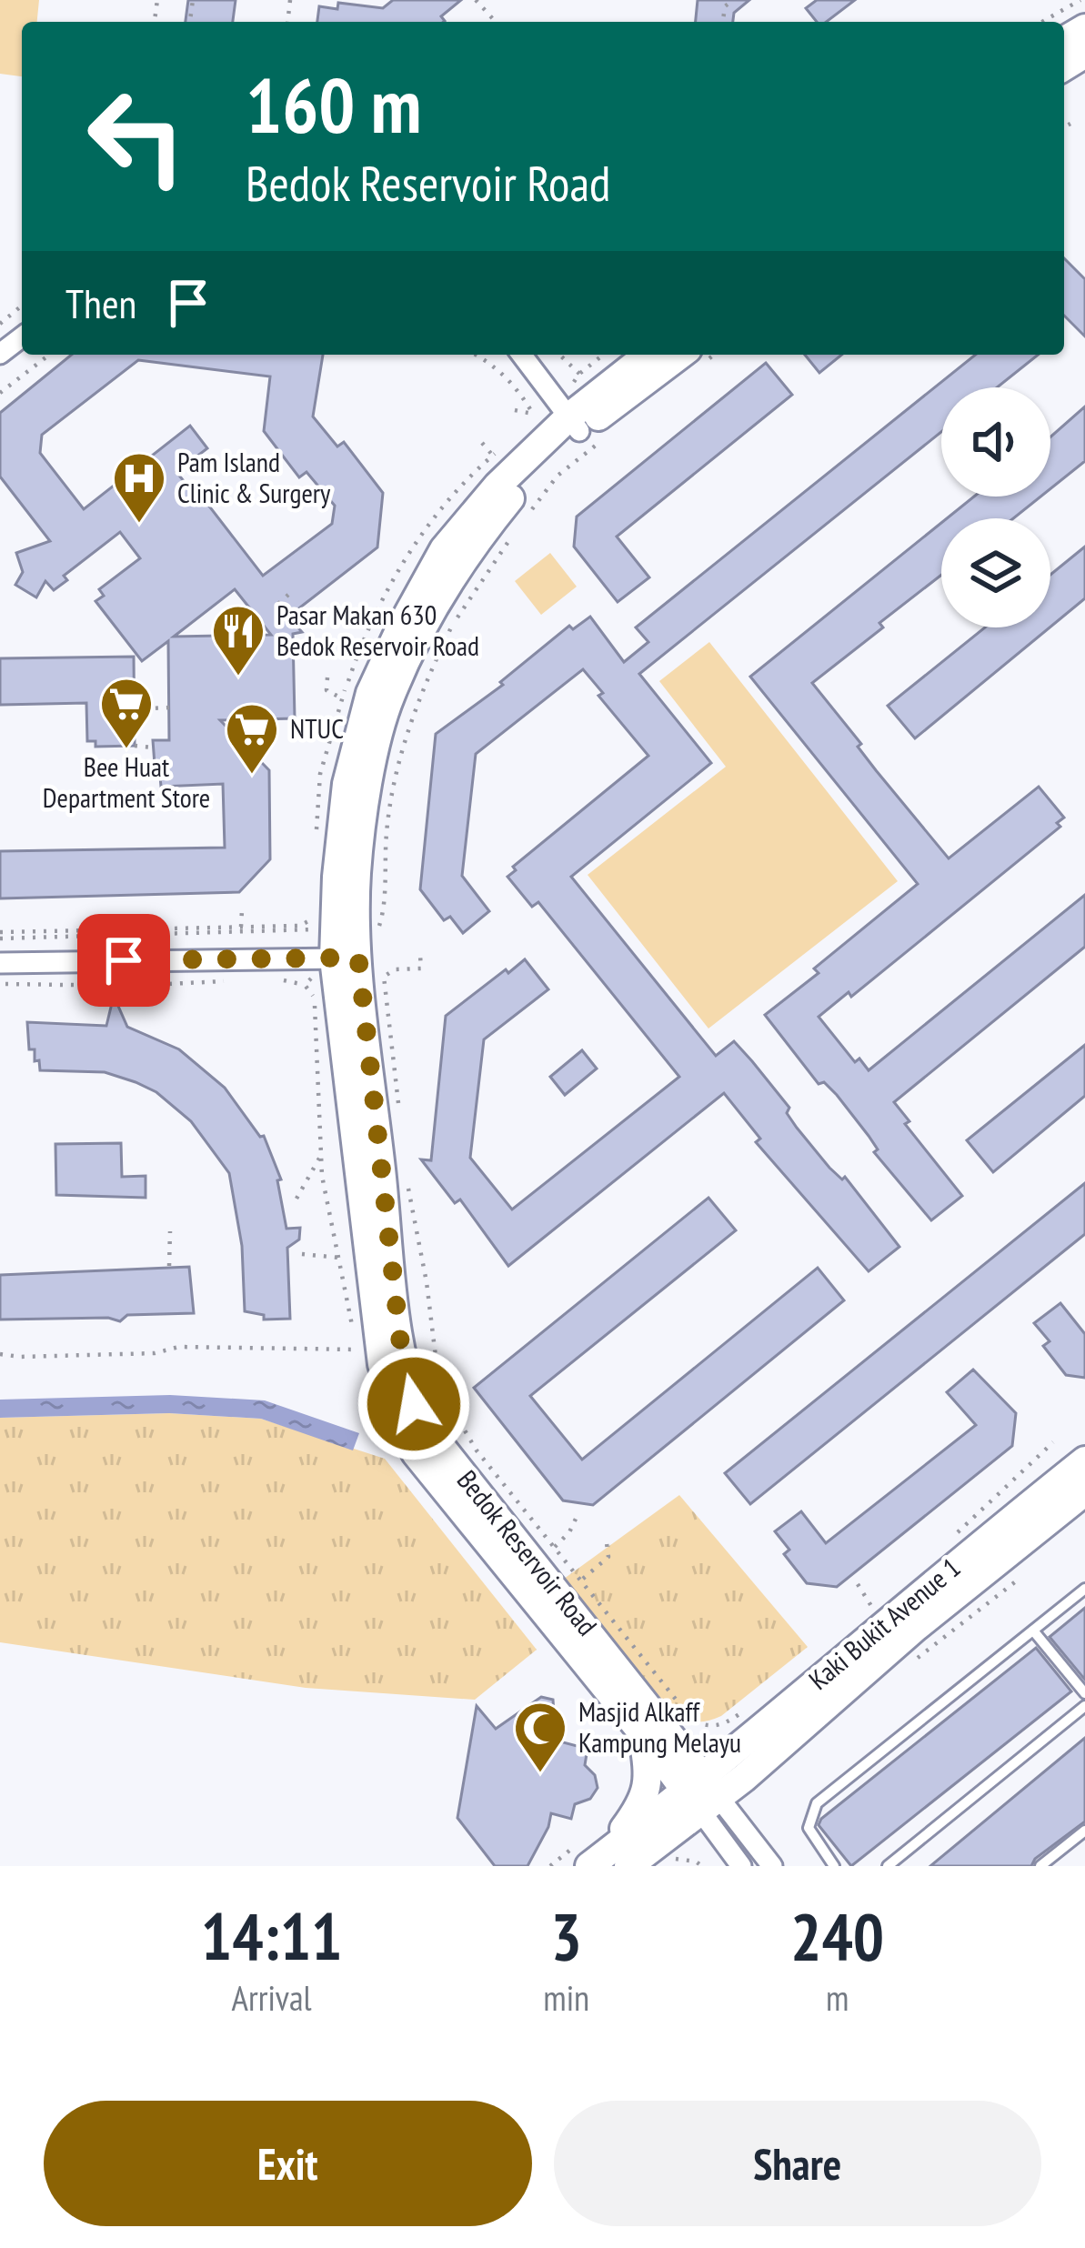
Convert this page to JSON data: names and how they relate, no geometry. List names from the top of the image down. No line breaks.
{"streets":{"main road":["Bedok Reservoir Road","Kaki Bukit Avenue 1"]},"crossings":[["Bedok Reservoir Road","Kaki Bukit Avenue 1"]],"places":{"hospital":["Pam Island Clinic & Surgery"],"restaurant":["Pasar Makan 630 Bedok Reservoir Road"],"supermarket":["Bee Huat Department Store","NTUC"],"mosque":["Masjid Alkaff Kampung Melayu"]},"page":{"turn":["160 m","Bedok Reservoir Road"],"then":"Then","eta":["14:11","Arrival","3","min","240","m"],"buttons":["Exit","Share"]}}
